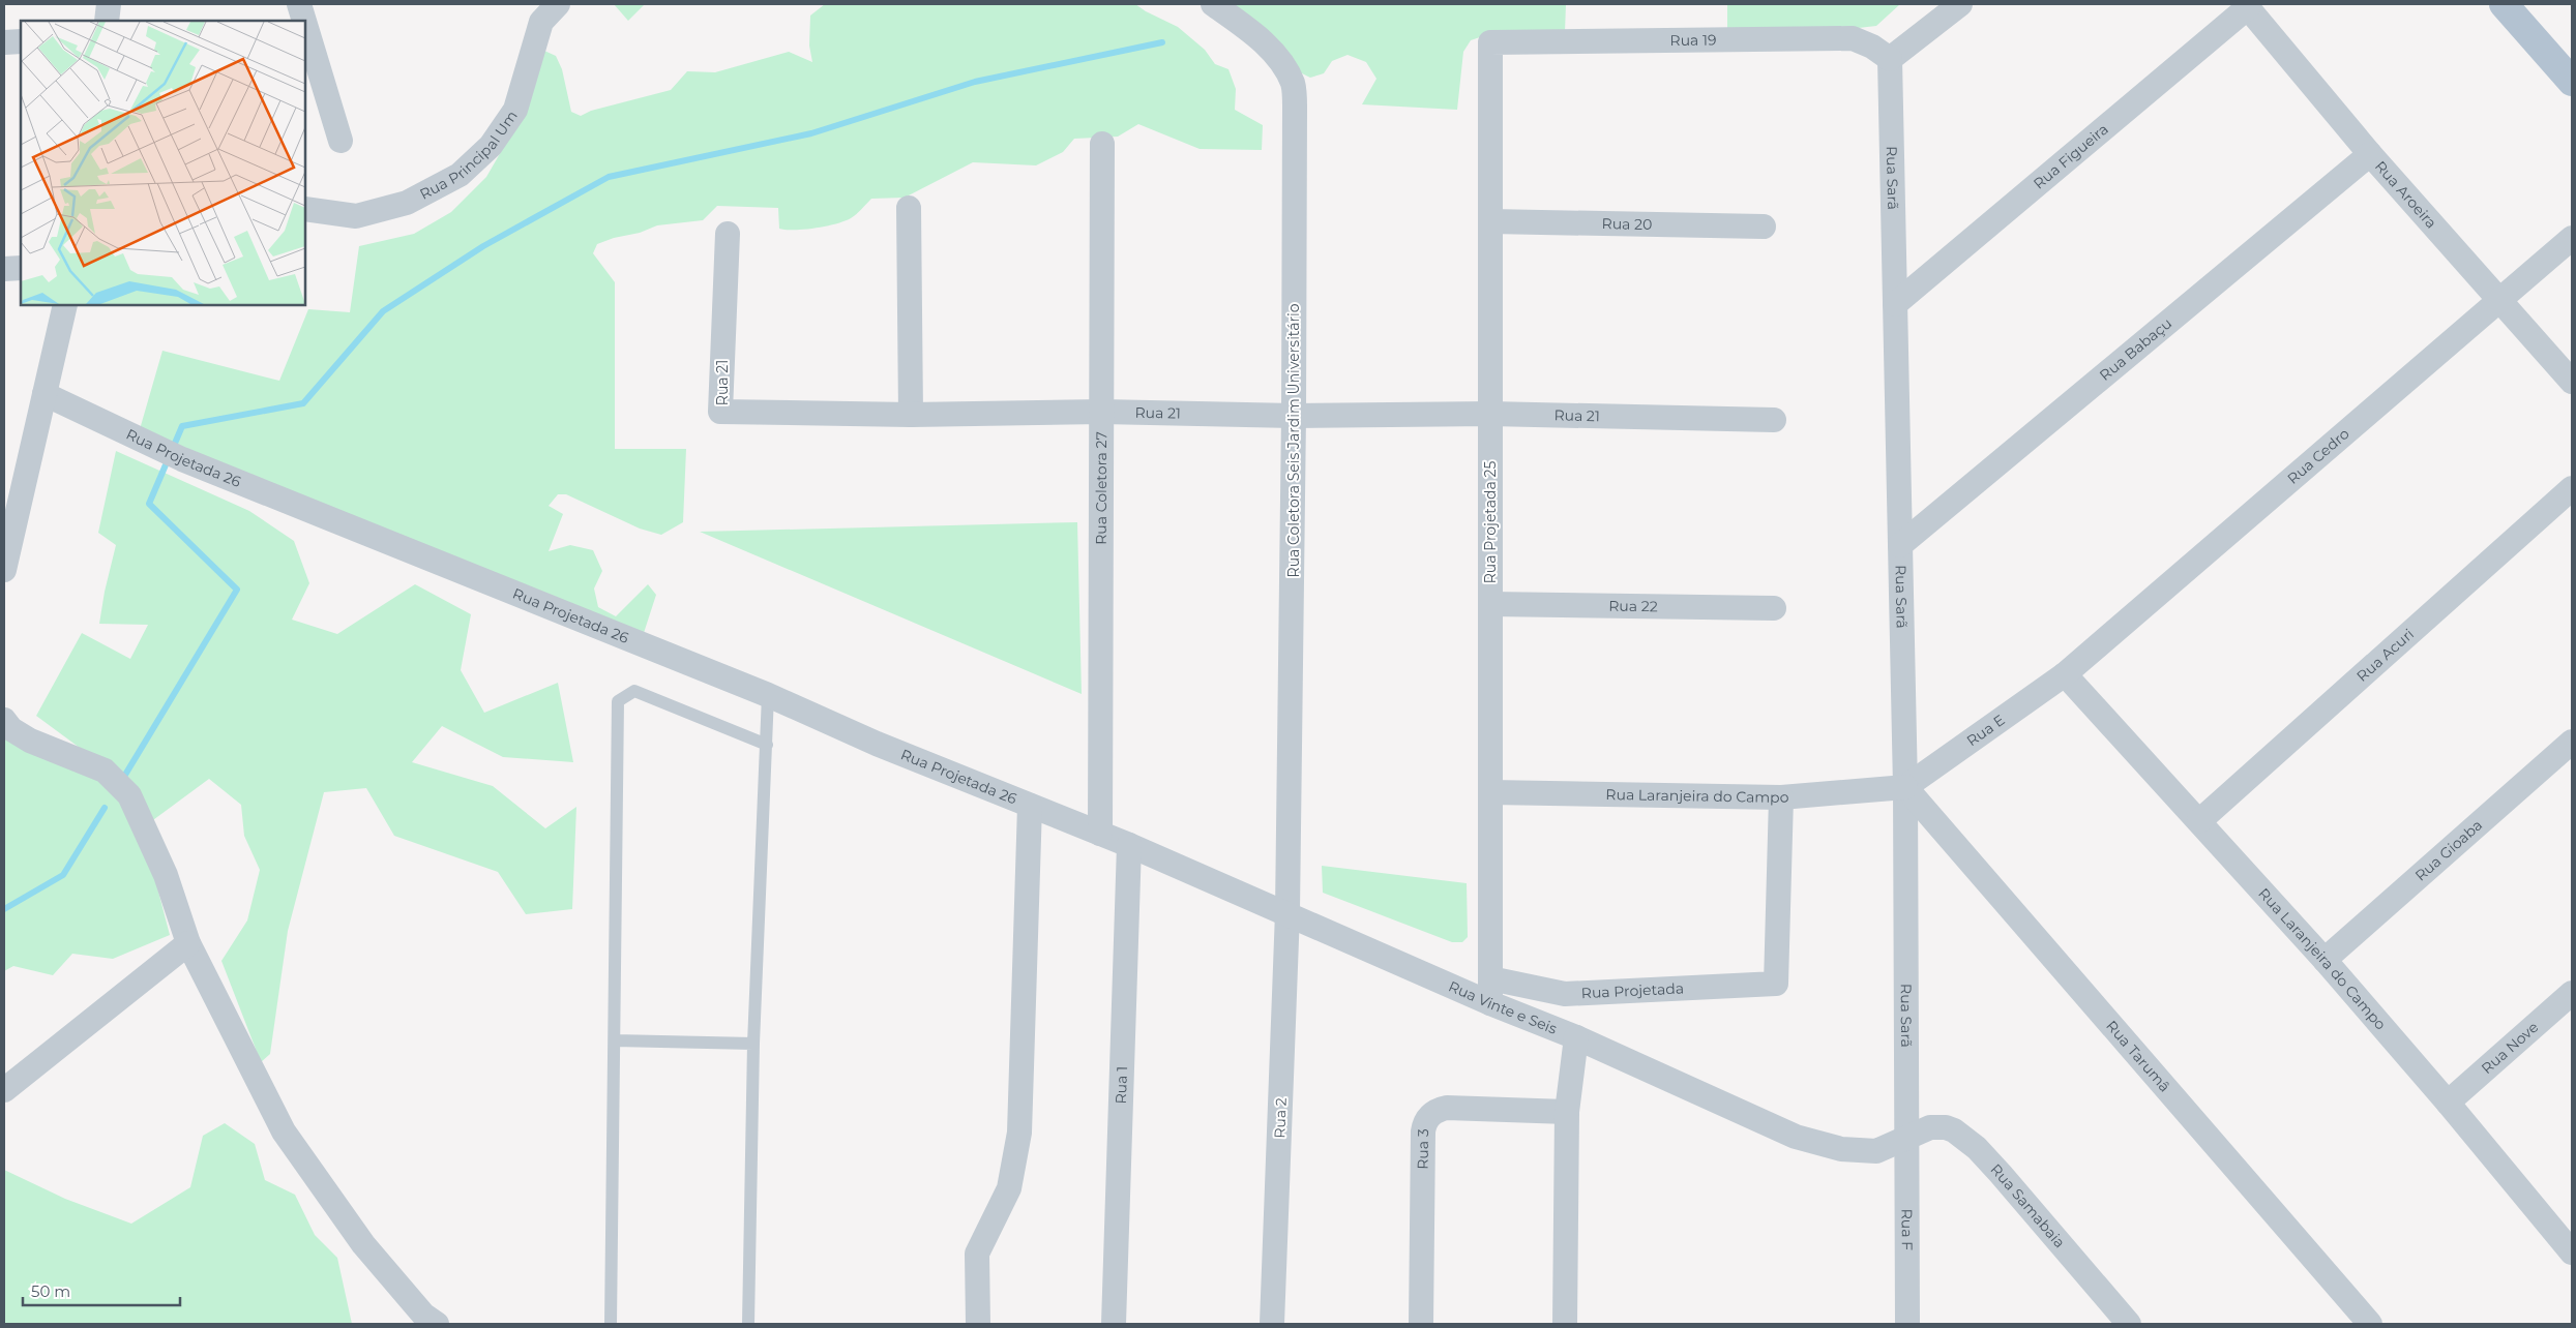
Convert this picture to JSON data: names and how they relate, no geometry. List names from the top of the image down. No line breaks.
{"streets":{"street":["Rua 19","Rua Principal Um","Rua Figueira","Rua Sarã","Rua Aroeira","Rua 20","Rua Babaçu","Rua 21","Rua Coletora Seis Jardim Universitário","Rua Cedro","Rua Projetada 26","Rua Coletora 27","Rua Projetada 25","Rua 22","Rua Acuri","Rua E","Rua Laranjeira do Campo","Rua Gioaba","Rua Projetada","Rua Vinte e Seis","Rua Nove","Rua Tarumâ","Rua 1","Rua 2","Rua 3","Rua Samabaia","Rua F"]},"crossings":[["Rua 19","Rua Sarã"],["Rua 19","Rua Projetada 25"],["Rua Figueira","Rua Sarã"],["Rua Figueira","Rua Aroeira"],["Rua Sarã","Rua Babaçu"],["Rua Sarã","Rua E"],["Rua Sarã","Rua Laranjeira do Campo"],["Rua Sarã","Rua Vinte e Seis"],["Rua Sarã","Rua Tarumâ"],["Rua Sarã","Rua Samabaia"],["Rua Sarã","Rua F"],["Rua Aroeira","Rua Babaçu"],["Rua Aroeira","Rua Cedro"],["Rua 20","Rua Projetada 25"],["Rua 21","Rua Coletora Seis Jardim Universitário"],["Rua 21","Rua Coletora 27"],["Rua 21","Rua Projetada 25"],["Rua Coletora Seis Jardim Universitário","Rua Vinte e Seis"],["Rua Coletora Seis Jardim Universitário","Rua 2"],["Rua Cedro","Rua E"],["Rua Cedro","Rua Laranjeira do Campo"],["Rua Projetada 26","Rua Coletora 27"],["Rua Projetada 26","Rua Vinte e Seis"],["Rua Coletora 27","Rua Vinte e Seis"],["Rua Projetada 25","Rua 22"],["Rua Projetada 25","Rua Laranjeira do Campo"],["Rua Projetada 25","Rua Projetada"],["Rua Projetada 25","Rua Vinte e Seis"],["Rua Acuri","Rua Laranjeira do Campo"],["Rua E","Rua Laranjeira do Campo"],["Rua E","Rua Tarumâ"],["Rua Laranjeira do Campo","Rua Gioaba"],["Rua Laranjeira do Campo","Rua Projetada"],["Rua Laranjeira do Campo","Rua Nove"],["Rua Laranjeira do Campo","Rua Tarumâ"],["Rua Vinte e Seis","Rua 1"],["Rua Vinte e Seis","Rua 2"],["Rua Vinte e Seis","Rua Samabaia"],["Rua Vinte e Seis","Rua F"],["Rua Samabaia","Rua F"]],"scale_bar":"50 m"}
